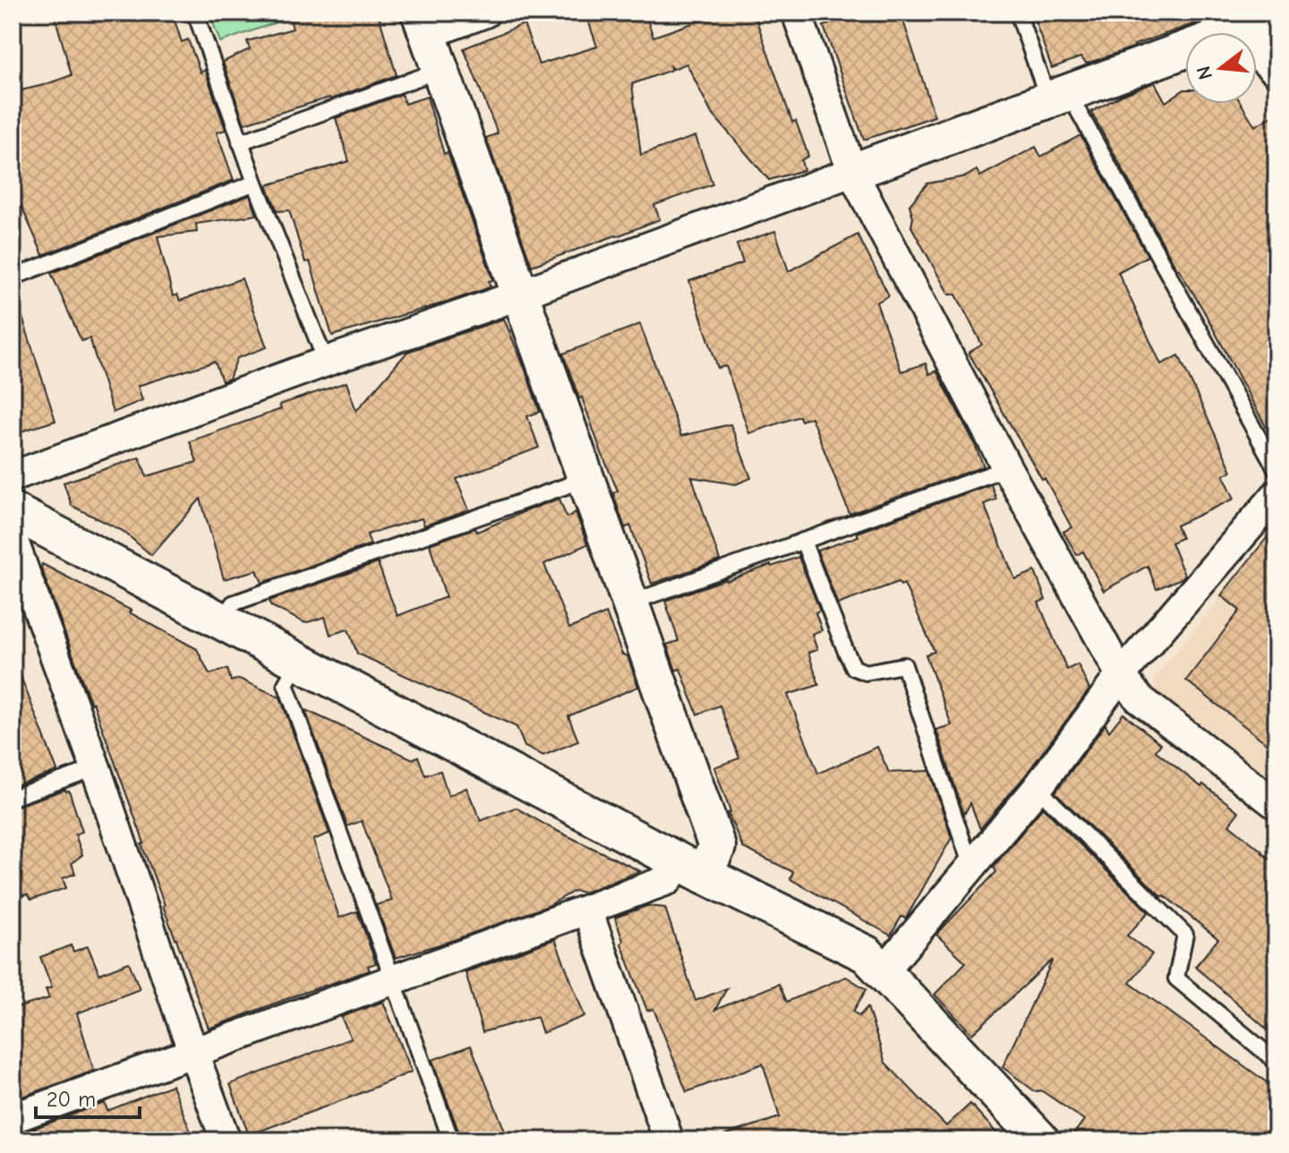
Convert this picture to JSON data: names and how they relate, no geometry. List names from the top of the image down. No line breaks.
{"scale_bar":"20 m","north":"left"}
